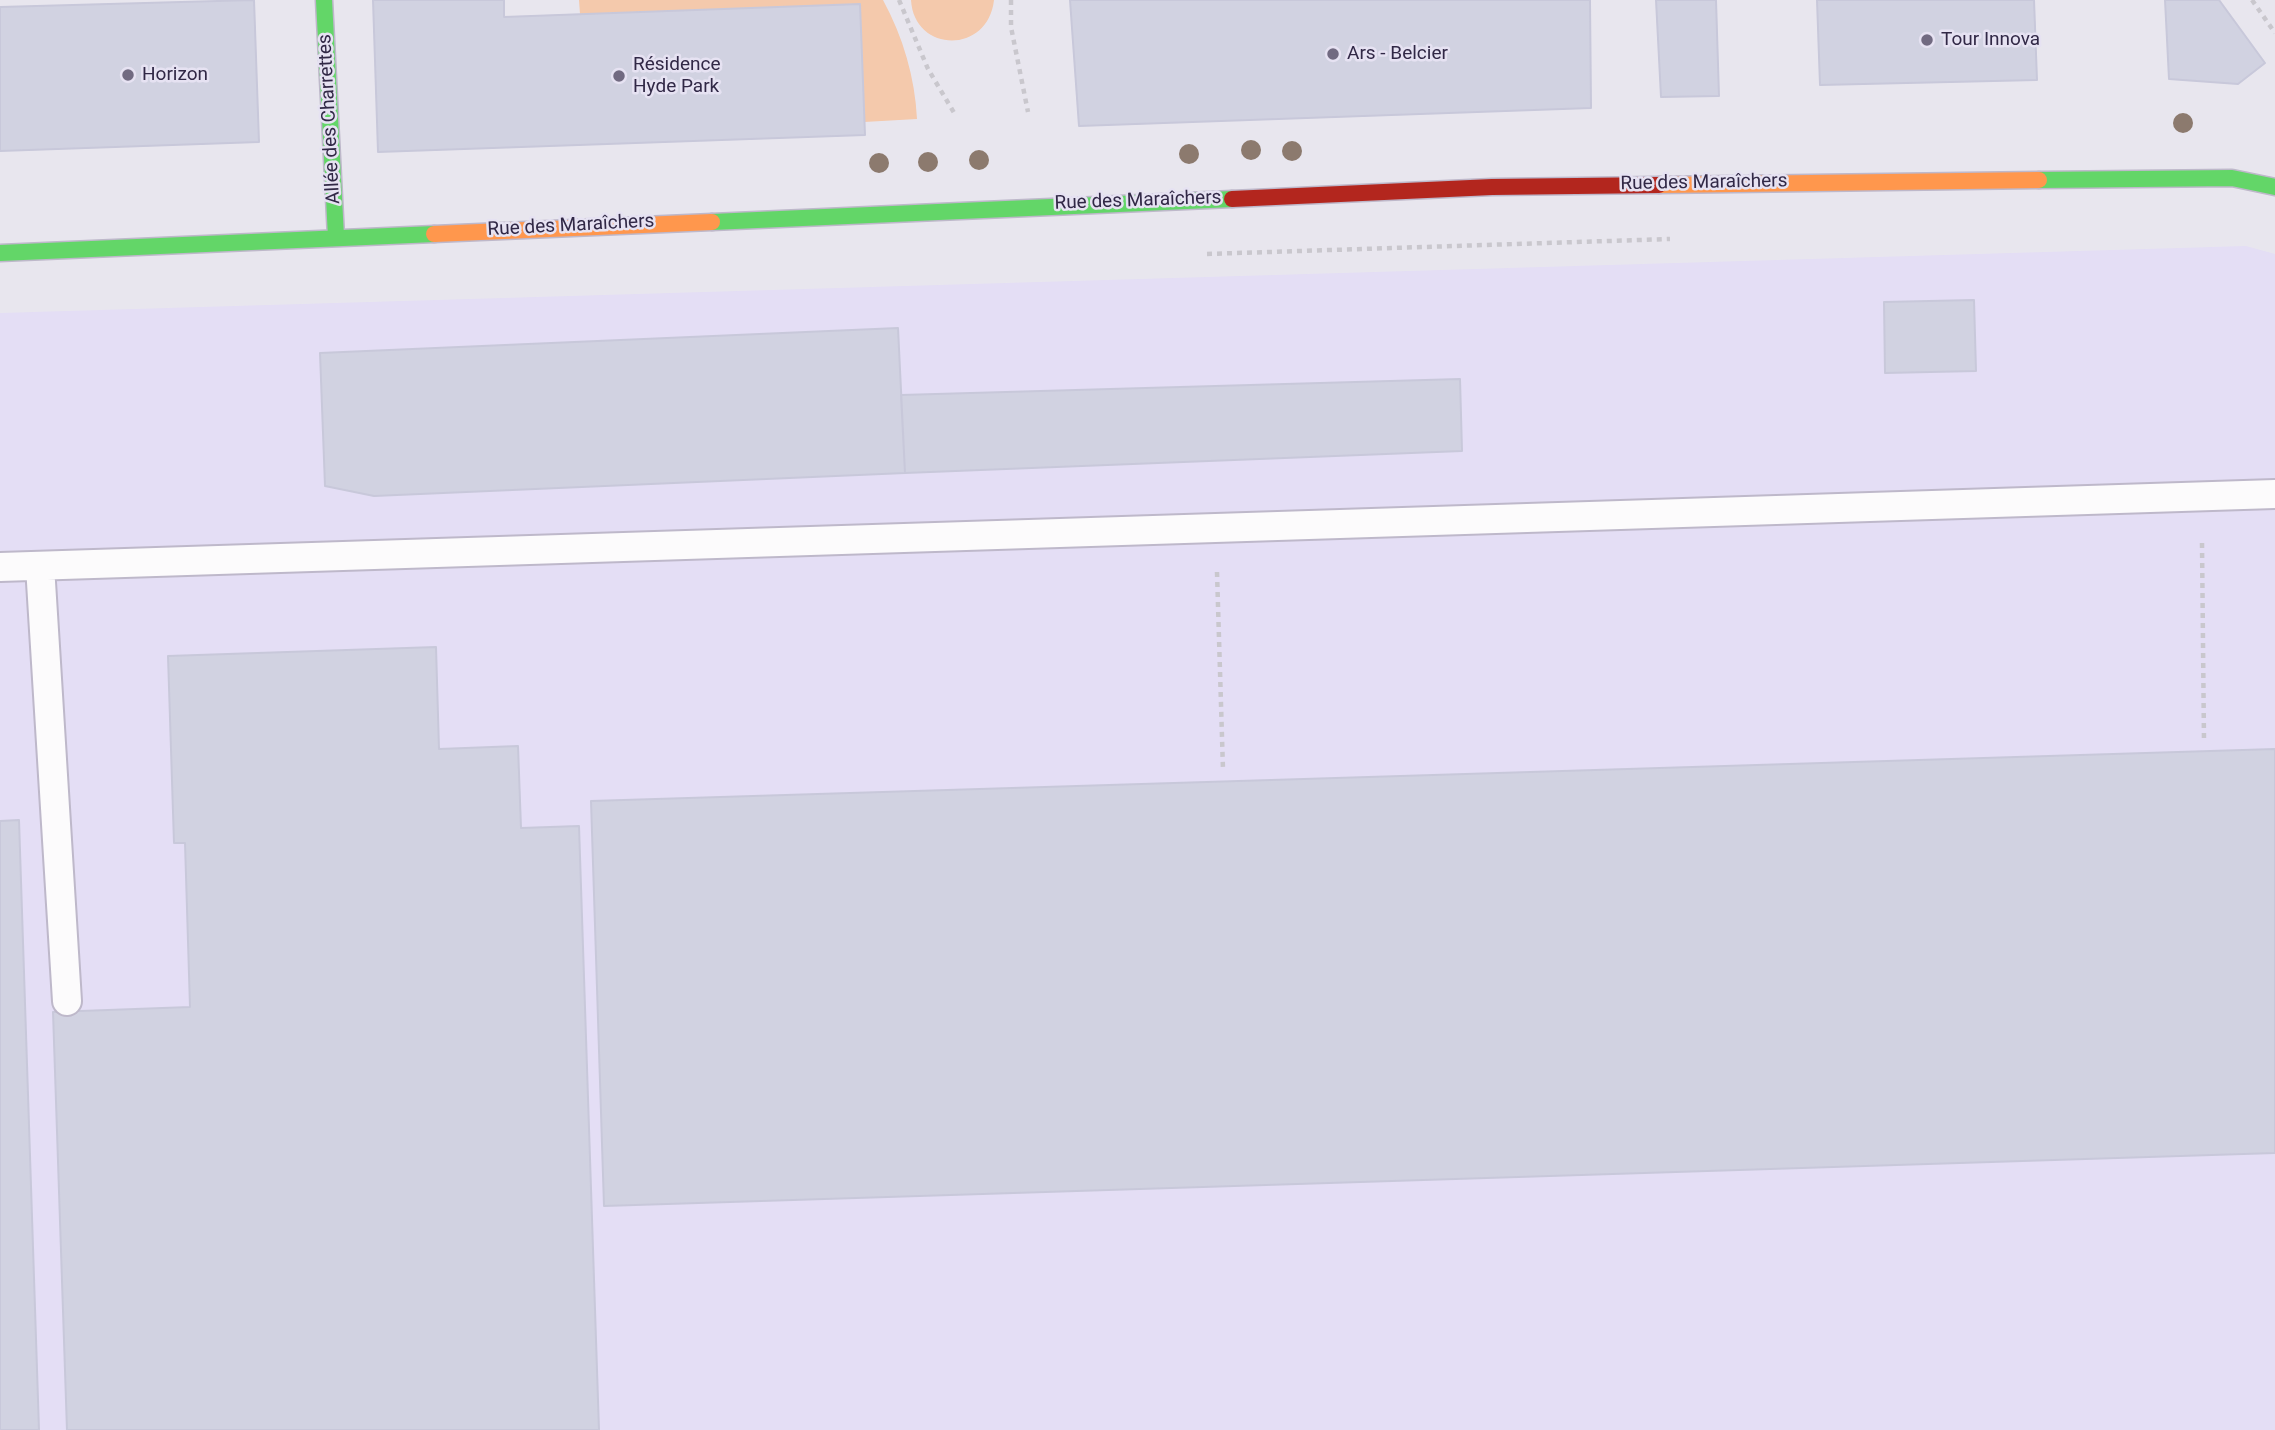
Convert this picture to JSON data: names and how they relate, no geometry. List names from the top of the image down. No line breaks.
{"streets":{"main road":["Allée des Charrettes","Rue des Maraîchers"]},"crossings":[["Allée des Charrettes","Rue des Maraîchers"]],"places":["Tour Innova","Ars - Belcier","Horizon","Résidence Hyde Park"]}
